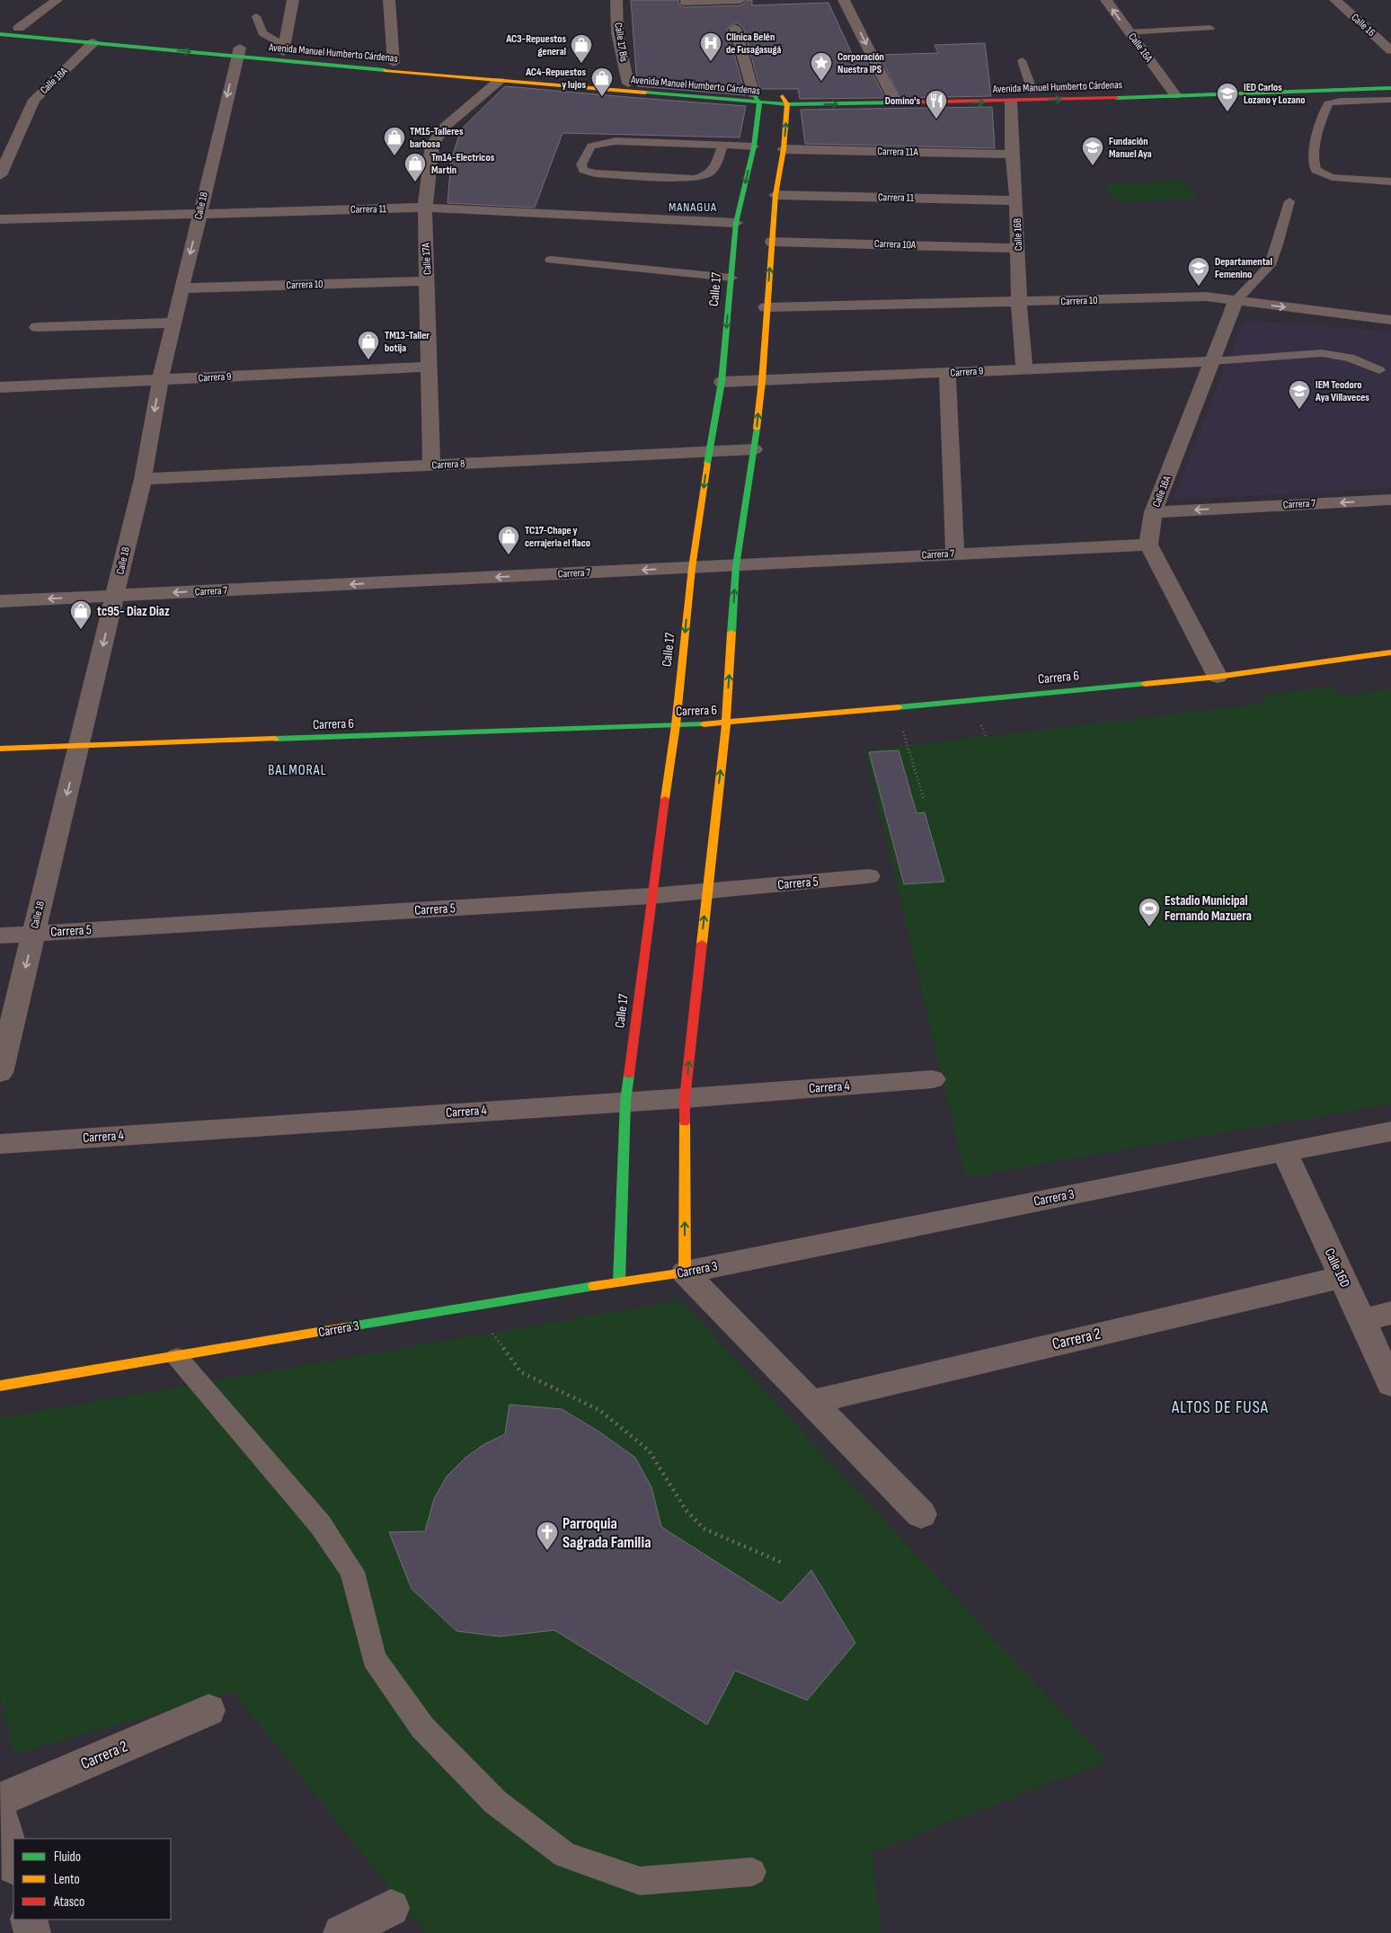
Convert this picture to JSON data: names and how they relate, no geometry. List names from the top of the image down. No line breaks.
{"streets":{"street":["Calle 16","Calle 17 Bis","Calle 16A","Avenida Manuel Humberto Cárdenas","Calle 18A","Carrera 11A","Carrera 11","Calle 18","Calle 16B","Carrera 10A","Calle 17A","Carrera 10","Calle 17","Carrera 9","Carrera 8","Carrera 7","Carrera 6","Carrera 5","Carrera 4","Carrera 3","Calle 16D","Carrera 2"]},"crossings":[["Calle 17 Bis","Avenida Manuel Humberto Cárdenas"],["Calle 16A","Avenida Manuel Humberto Cárdenas"],["Calle 16A","Carrera 10"],["Calle 16A","Carrera 9"],["Calle 16A","Carrera 7"],["Avenida Manuel Humberto Cárdenas","Calle 18A"],["Avenida Manuel Humberto Cárdenas","Calle 18"],["Avenida Manuel Humberto Cárdenas","Calle 16B"],["Avenida Manuel Humberto Cárdenas","Calle 17A"],["Avenida Manuel Humberto Cárdenas","Calle 17"],["Carrera 11A","Calle 16B"],["Carrera 11","Calle 18"],["Carrera 11","Calle 16B"],["Carrera 11","Calle 17A"],["Carrera 11","Calle 17"],["Calle 18","Carrera 10"],["Calle 18","Carrera 9"],["Calle 18","Carrera 8"],["Calle 18","Carrera 7"],["Calle 18","Carrera 6"],["Calle 18","Carrera 5"],["Calle 16B","Carrera 10A"],["Calle 16B","Carrera 10"],["Calle 16B","Carrera 9"],["Calle 17A","Carrera 10"],["Calle 17A","Carrera 9"],["Calle 17A","Carrera 8"],["Calle 17","Carrera 9"],["Calle 17","Carrera 8"],["Calle 17","Carrera 7"],["Calle 17","Carrera 6"],["Calle 17","Carrera 5"],["Calle 17","Carrera 4"],["Calle 17","Carrera 3"],["Carrera 3","Calle 16D"],["Calle 16D","Carrera 2"]],"one_way":["Calle 18","Carrera 7"],"districts":["MANAGUA","BALMORAL","ALTOS DE FUSA"],"places":{"hospital":["Clínica Belén de Fusagasugá"],"shop":["AC3-Repuestos general","AC4-Repuestos y lujos","TM15-Talleres barbosa","Tm14-Electricos Martín","TM13-Taller botija","TC17-Chape y cerrajeria el flaco","tc95- Diaz Diaz"],"place":["Corporación Nuestra IPS"],"school or university":["IED Carlos Lozano y Lozano","Fundación Manuel Aya","Departamental Femenino","IEM Teodoro Aya Villaveces"],"restaurant":["Domino's"],"sports":["Estadio Municipal Fernando Mazuera"],"church":["Parroquia Sagrada Familia"]},"legend":["Fluido","Lento","Atasco"]}
